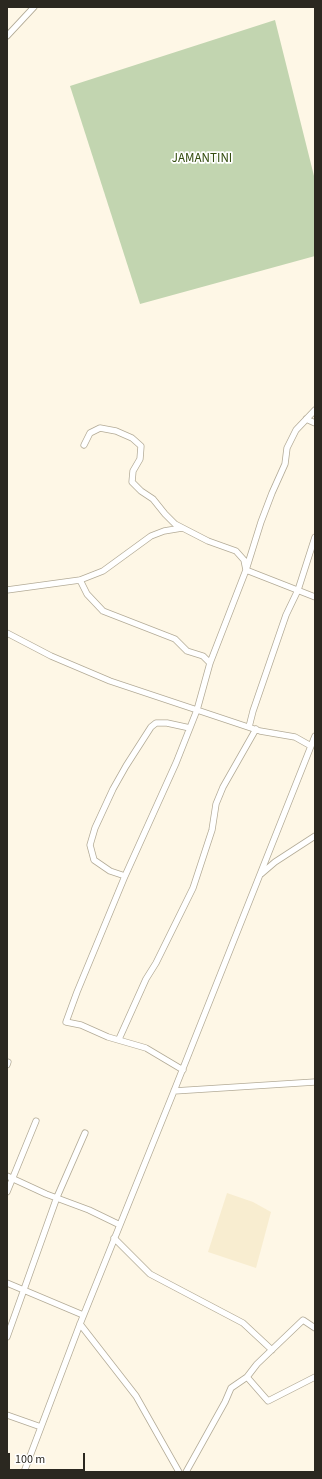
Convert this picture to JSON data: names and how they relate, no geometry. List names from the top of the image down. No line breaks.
{"parks":["JAMANTINI"],"scale_bar":"100 m"}
